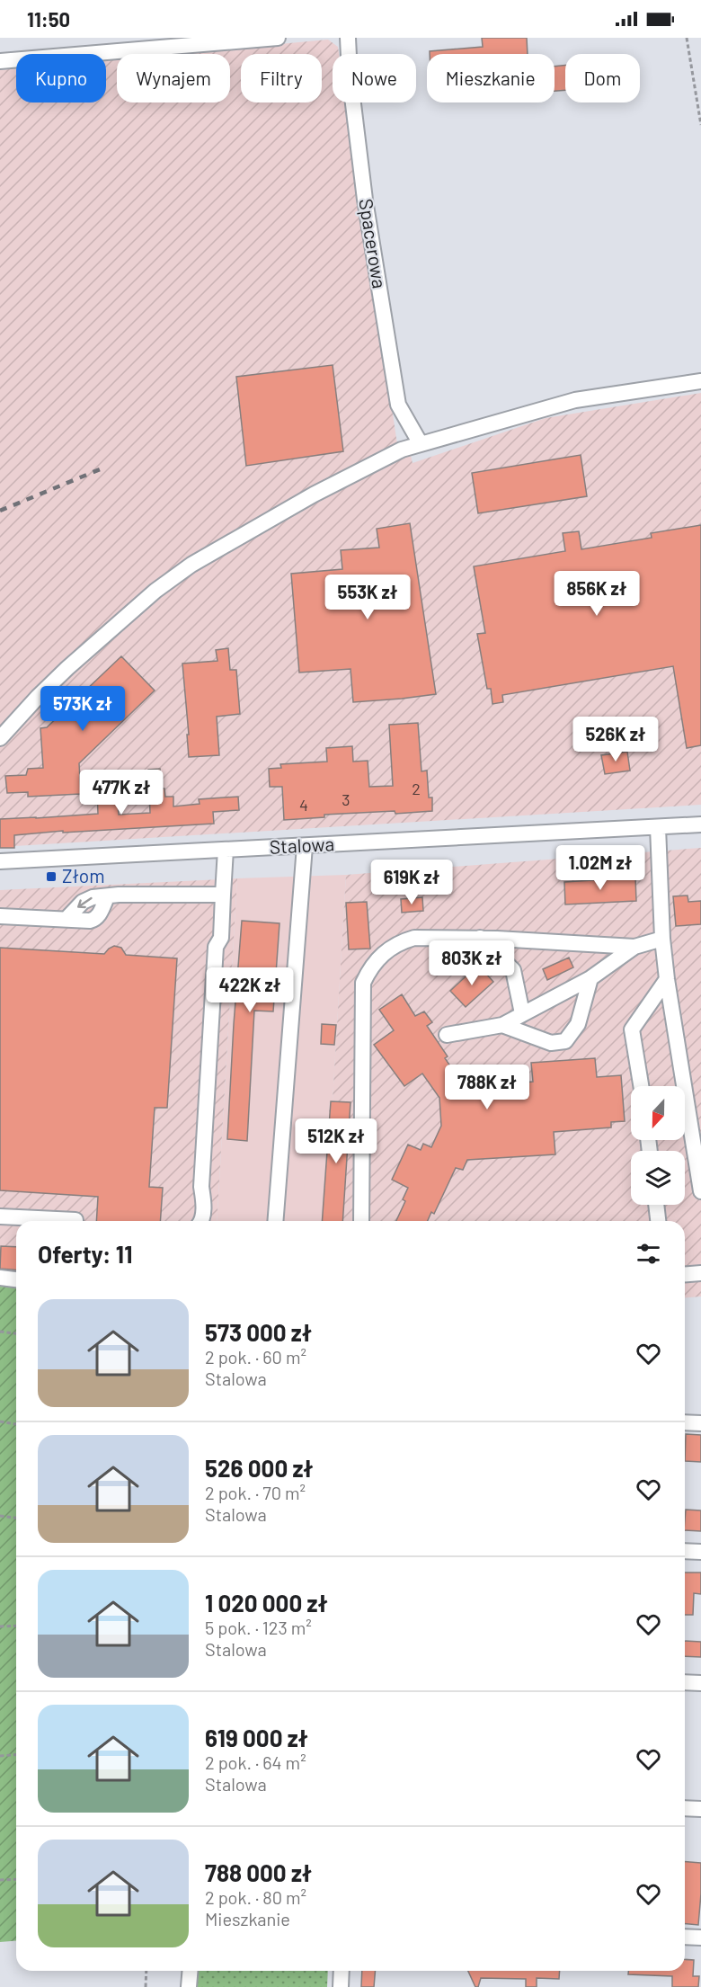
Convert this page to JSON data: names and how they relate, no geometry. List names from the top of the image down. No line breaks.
{"streets":{"street":["Spacerowa","Stalowa"]},"places":{"transit":["Złom"]},"house_numbers":["2","3","4"],"north":"bottom","page":{"status":"11:50","chip":["Kupno","Wynajem","Filtry","Nowe","Mieszkanie","Dom"],"price":["856K zł","553K zł","573K zł","526K zł","477K zł","1.02M zł","619K zł","803K zł","422K zł","788K zł","512K zł"],"heading":"Oferty: 11","list":[{"name":"573 000 zł","note":"2 pok. · 60 m² · Stalowa"},{"name":"526 000 zł","note":"2 pok. · 70 m² · Stalowa"},{"name":"1 020 000 zł","note":"5 pok. · 123 m² · Stalowa"},{"name":"619 000 zł","note":"2 pok. · 64 m² · Stalowa"},{"name":"788 000 zł","note":"2 pok. · 80 m² · Mieszkanie"}]}}
